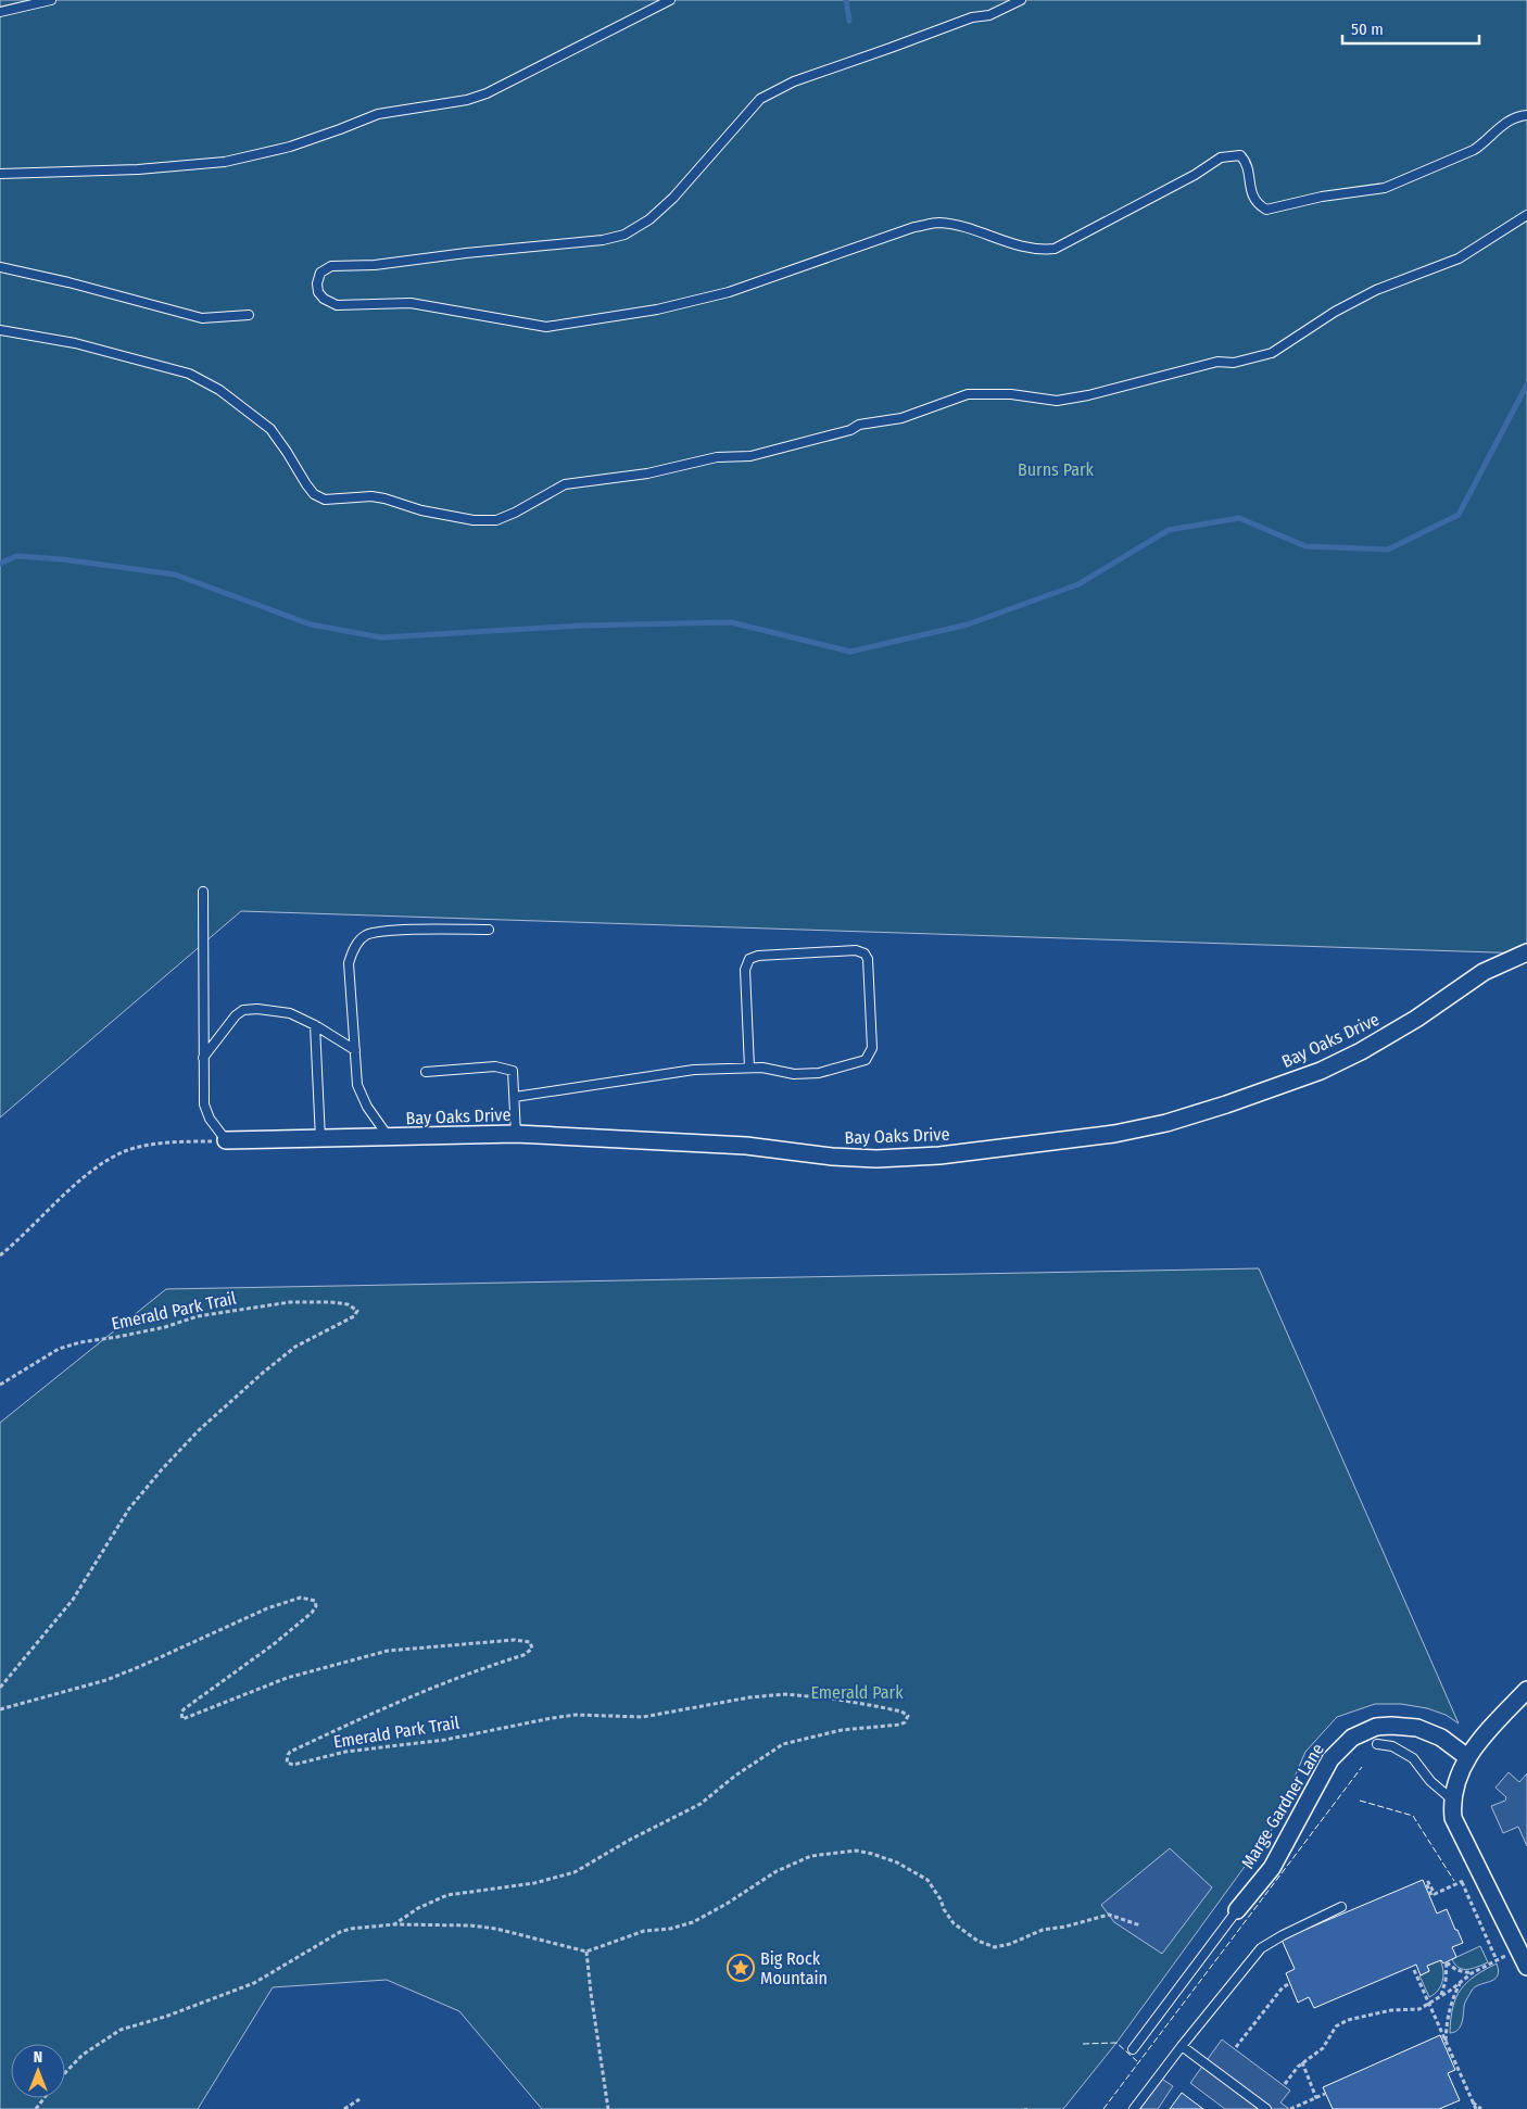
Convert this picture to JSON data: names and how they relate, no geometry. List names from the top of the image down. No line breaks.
{"streets":{"street":["Bay Oaks Drive","Marge Gardner Lane"],"path":["Emerald Park Trail"]},"parks":["Burns Park","Emerald Park"],"places":{"place":["Big Rock Mountain"]},"scale_bar":"50 m","north":"top"}
